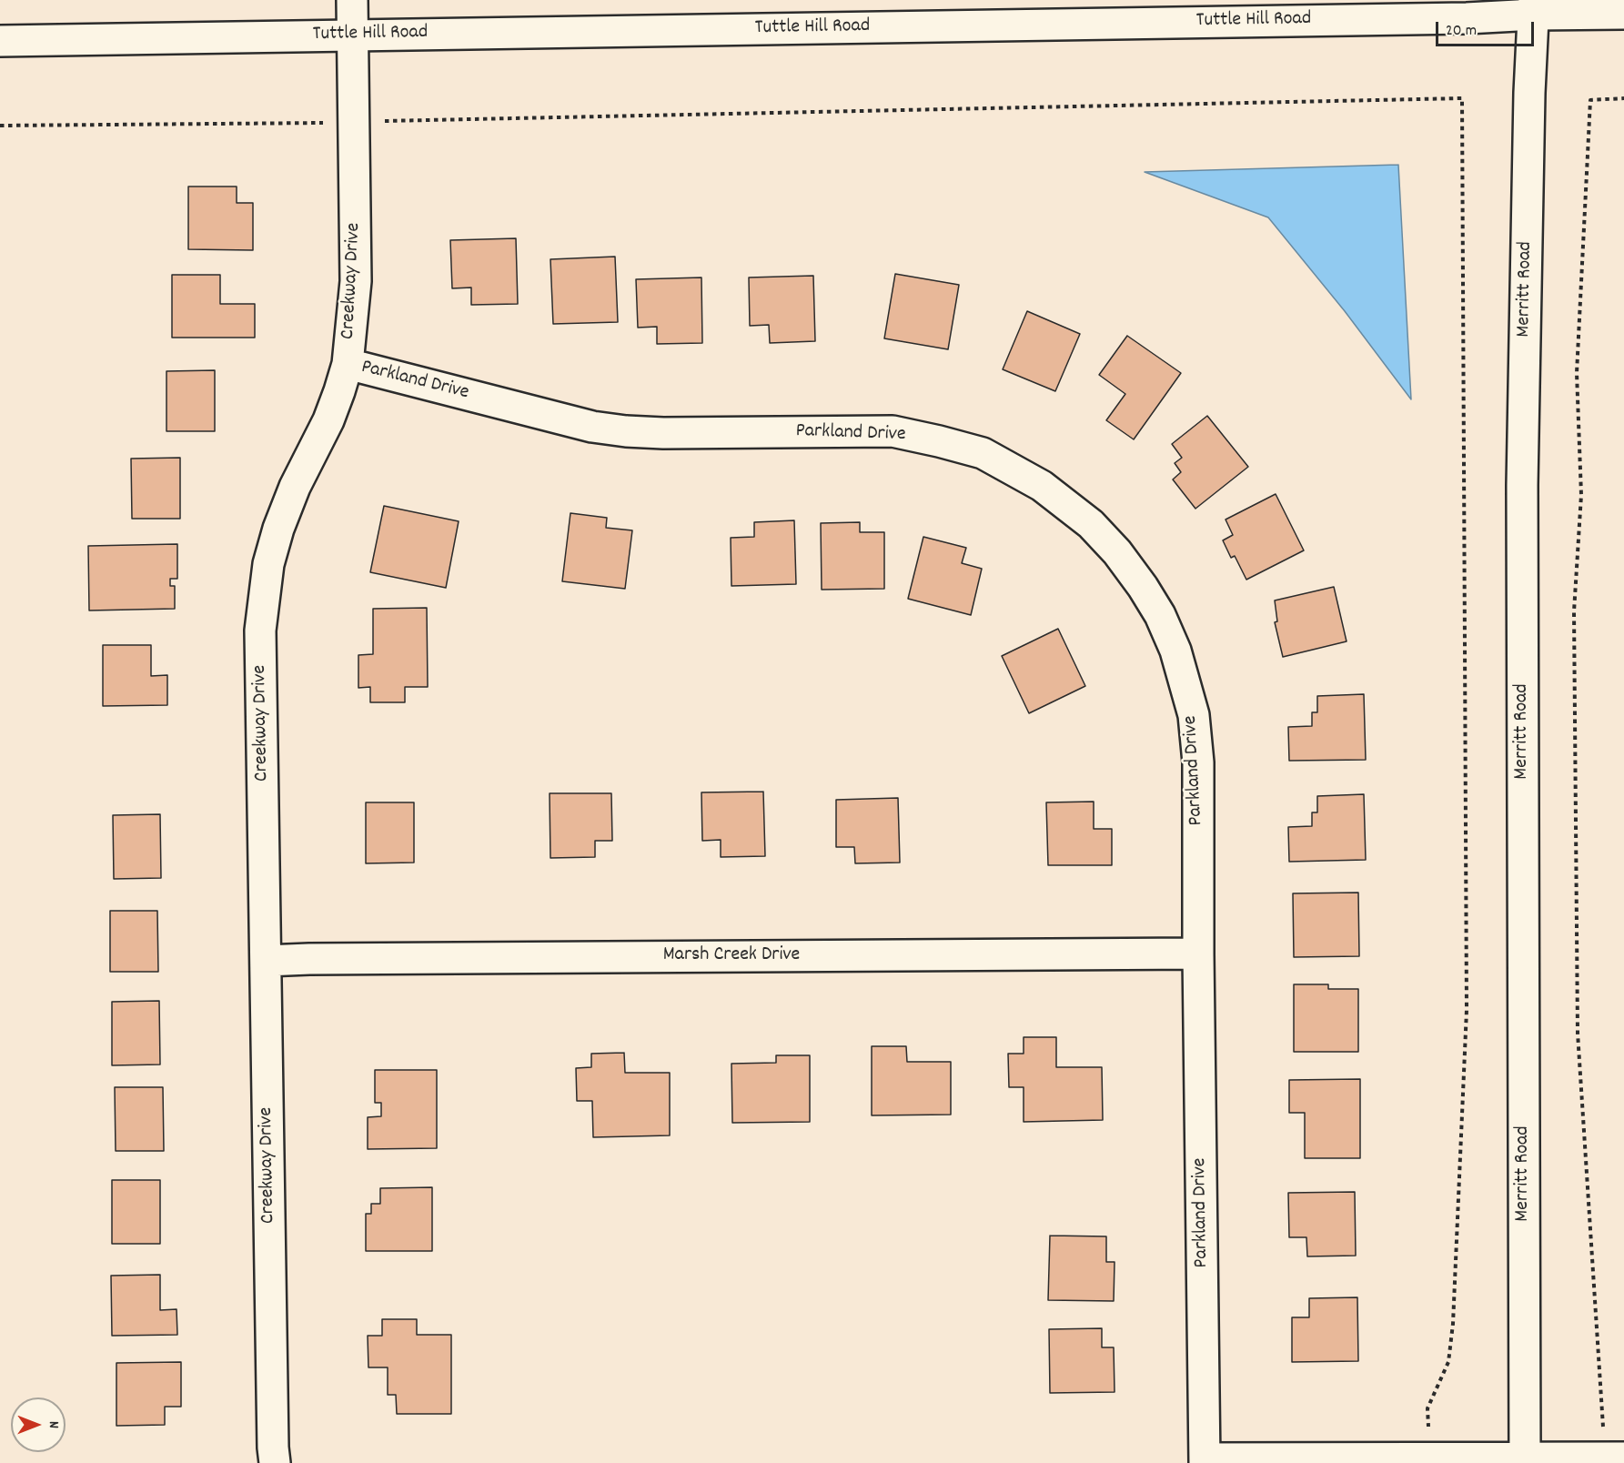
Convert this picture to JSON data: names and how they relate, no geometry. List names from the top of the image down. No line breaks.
{"streets":{"street":["Tuttle Hill Road","Creekway Drive","Merritt Road","Parkland Drive","Marsh Creek Drive"]},"crossings":[["Tuttle Hill Road","Creekway Drive"],["Tuttle Hill Road","Merritt Road"],["Creekway Drive","Parkland Drive"],["Creekway Drive","Marsh Creek Drive"],["Parkland Drive","Marsh Creek Drive"]],"scale_bar":"20 m","north":"right"}
